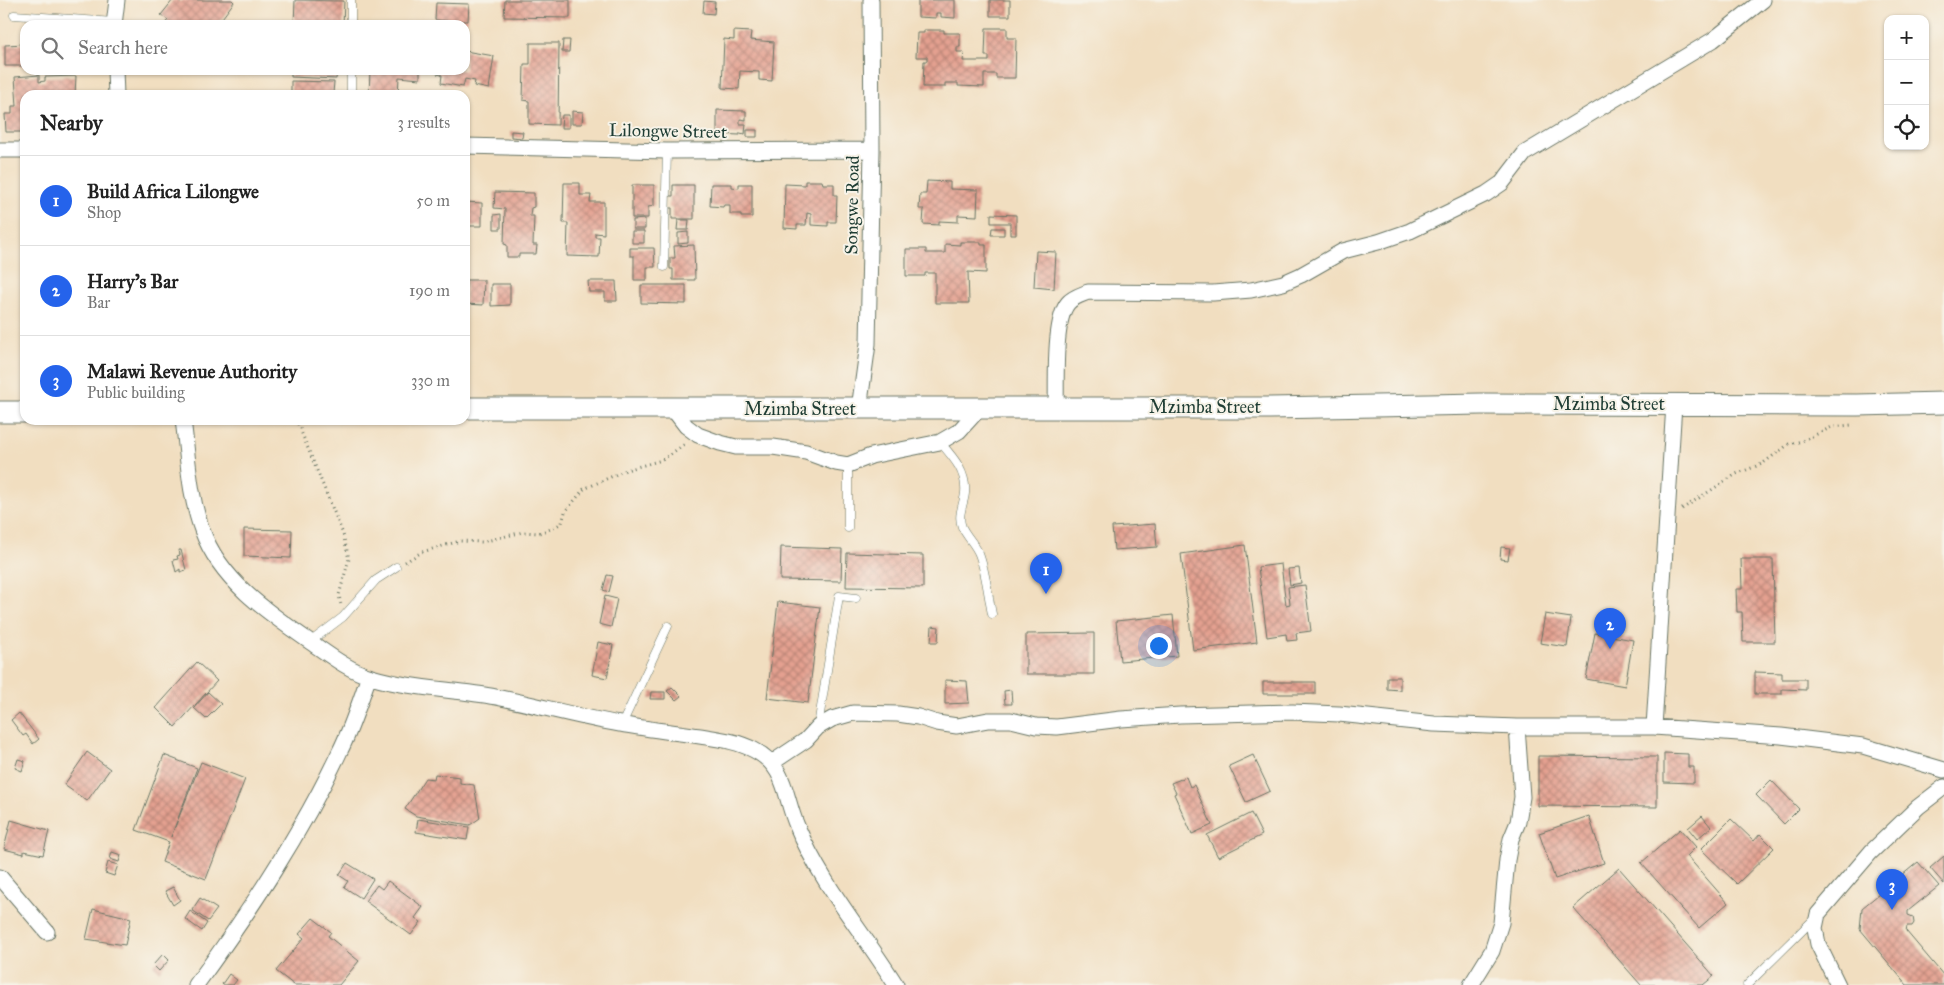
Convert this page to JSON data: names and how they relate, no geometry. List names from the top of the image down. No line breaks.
{"streets":{"main road":["Mzimba Street"],"street":["Lilongwe Street","Songwe Road"]},"crossings":[["Lilongwe Street","Songwe Road"],["Songwe Road","Mzimba Street"]],"page":{"map_buttons":["+","−"],"search":"Search here","heading":["Nearby","3 results"],"list":[{"mark":"1","name":"Build Africa Lilongwe","note":"Shop","value":"50 m"},{"mark":"2","name":"Harry's Bar","note":"Bar","value":"190 m"},{"mark":"3","name":"Malawi Revenue Authority","note":"Public building","value":"330 m"}],"pins":["1","2","3"]}}
